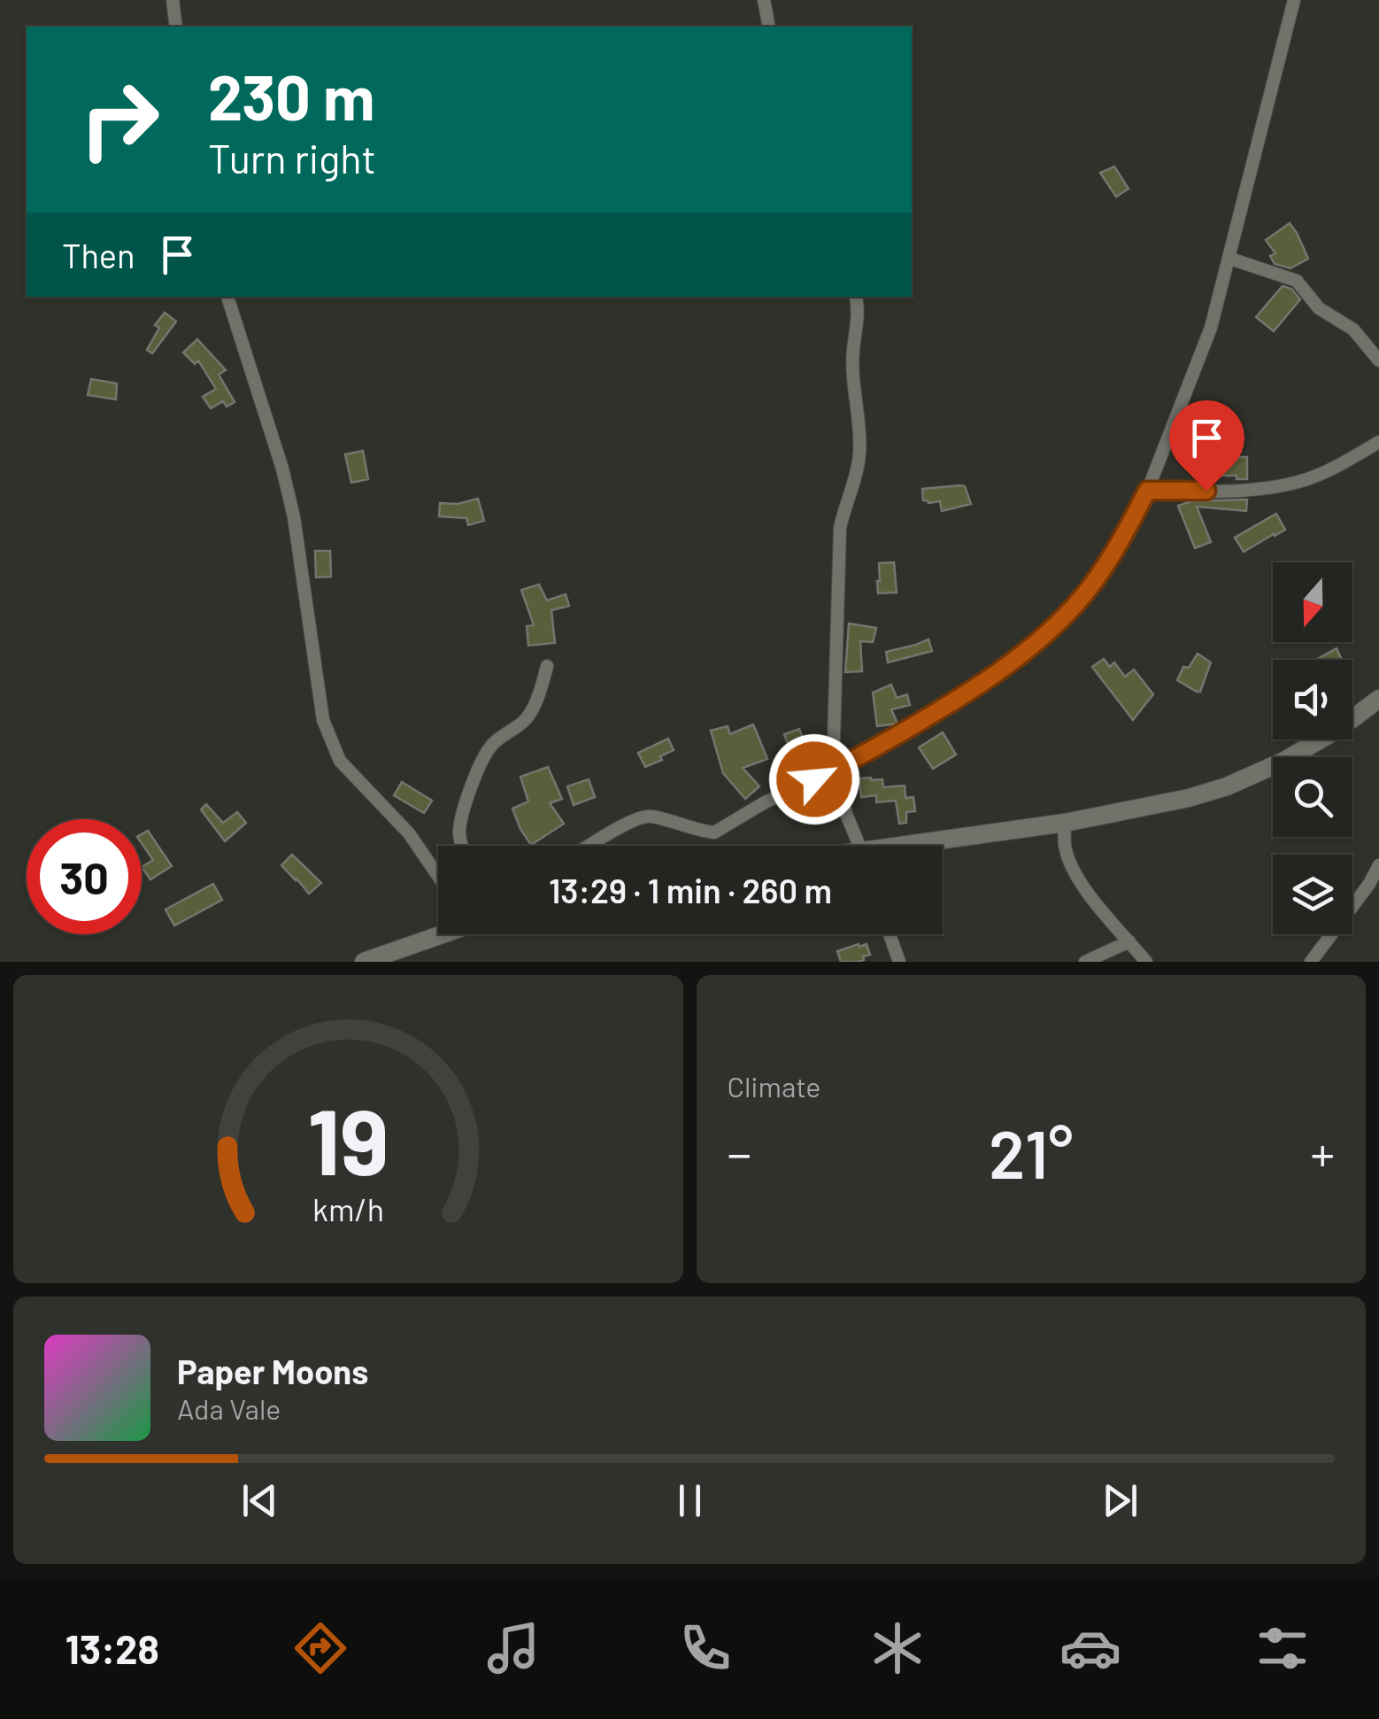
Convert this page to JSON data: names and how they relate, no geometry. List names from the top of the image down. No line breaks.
{"north":"bottom","page":{"turn":["230 m","Turn right"],"then":"Then","limit":"30","trip":"13:29 · 1 min · 260 m","tile":"Climate","heat":["−","21°","+"],"song":["Paper Moons","Ada Vale"],"tabs":"13:28","gauge":["19","km/h"]}}
